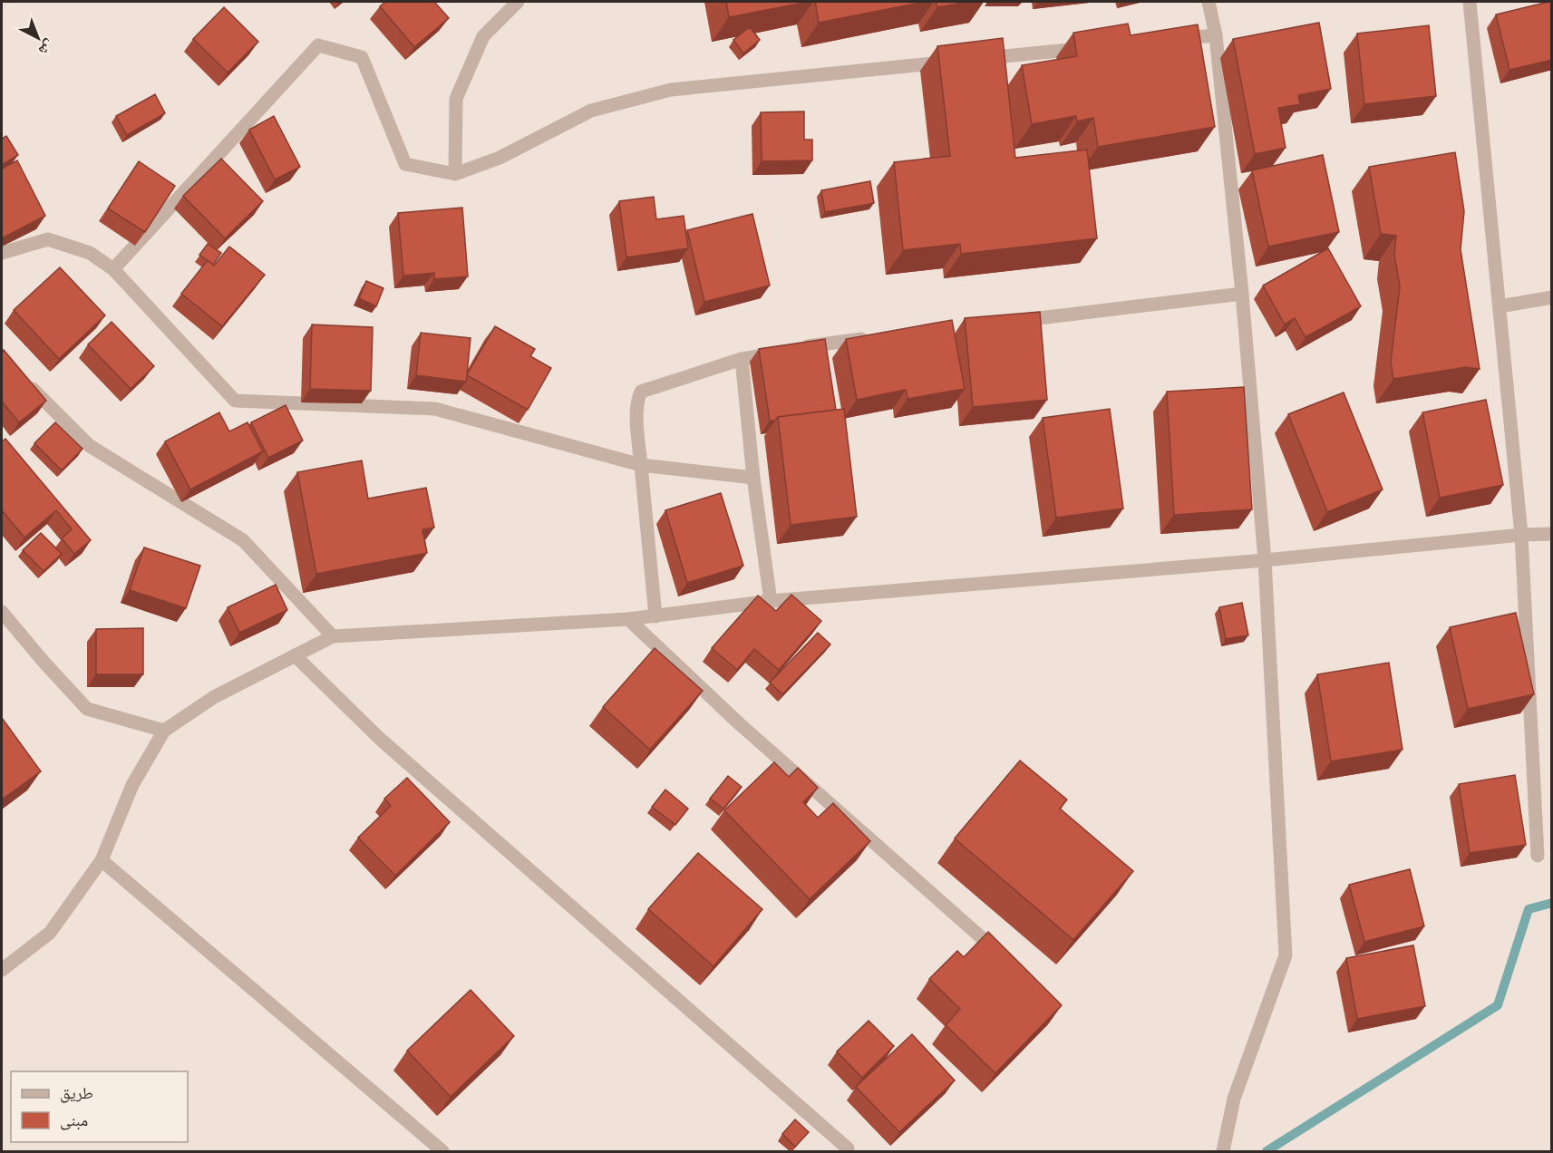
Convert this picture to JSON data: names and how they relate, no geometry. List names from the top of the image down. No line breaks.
{"legend":["طريق","مبنى"],"north":"bottom right"}
